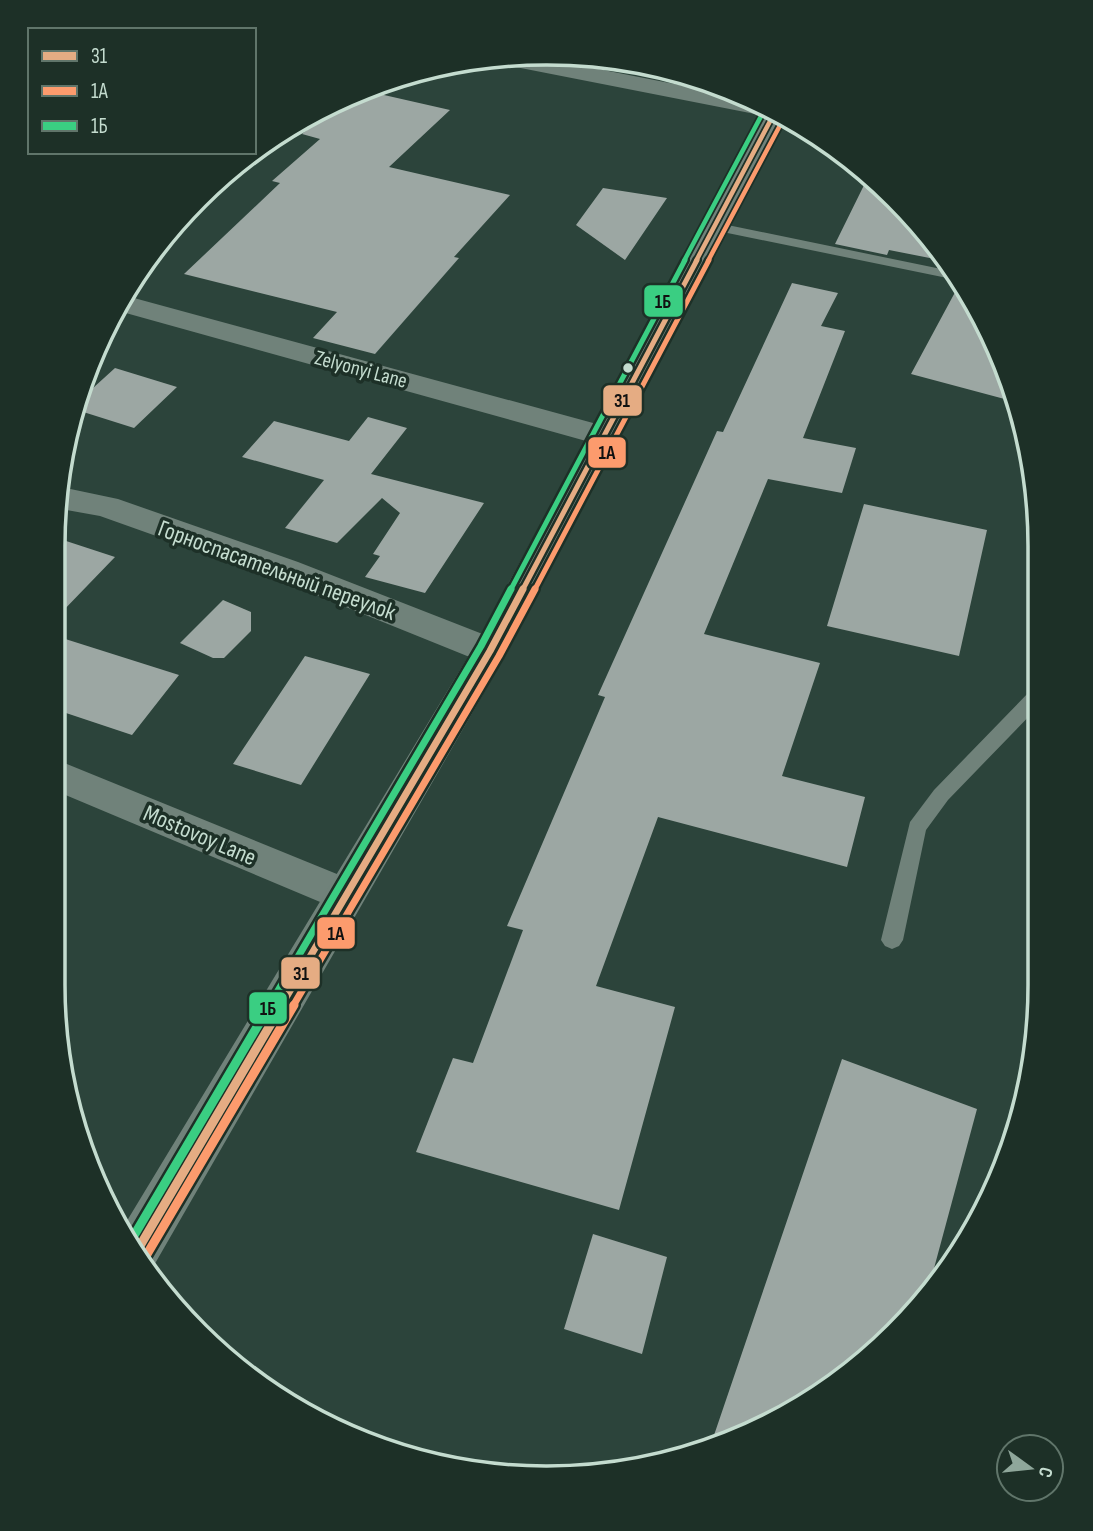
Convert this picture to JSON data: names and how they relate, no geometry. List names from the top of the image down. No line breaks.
{"streets":{"street":["Zelyonyi Lane","Горноспасательный переулок","Mostovoy Lane"]},"lines":["transit line 1Б","transit line 31","transit line 1А"],"legend":["31","1А","1Б"],"north":"right"}
